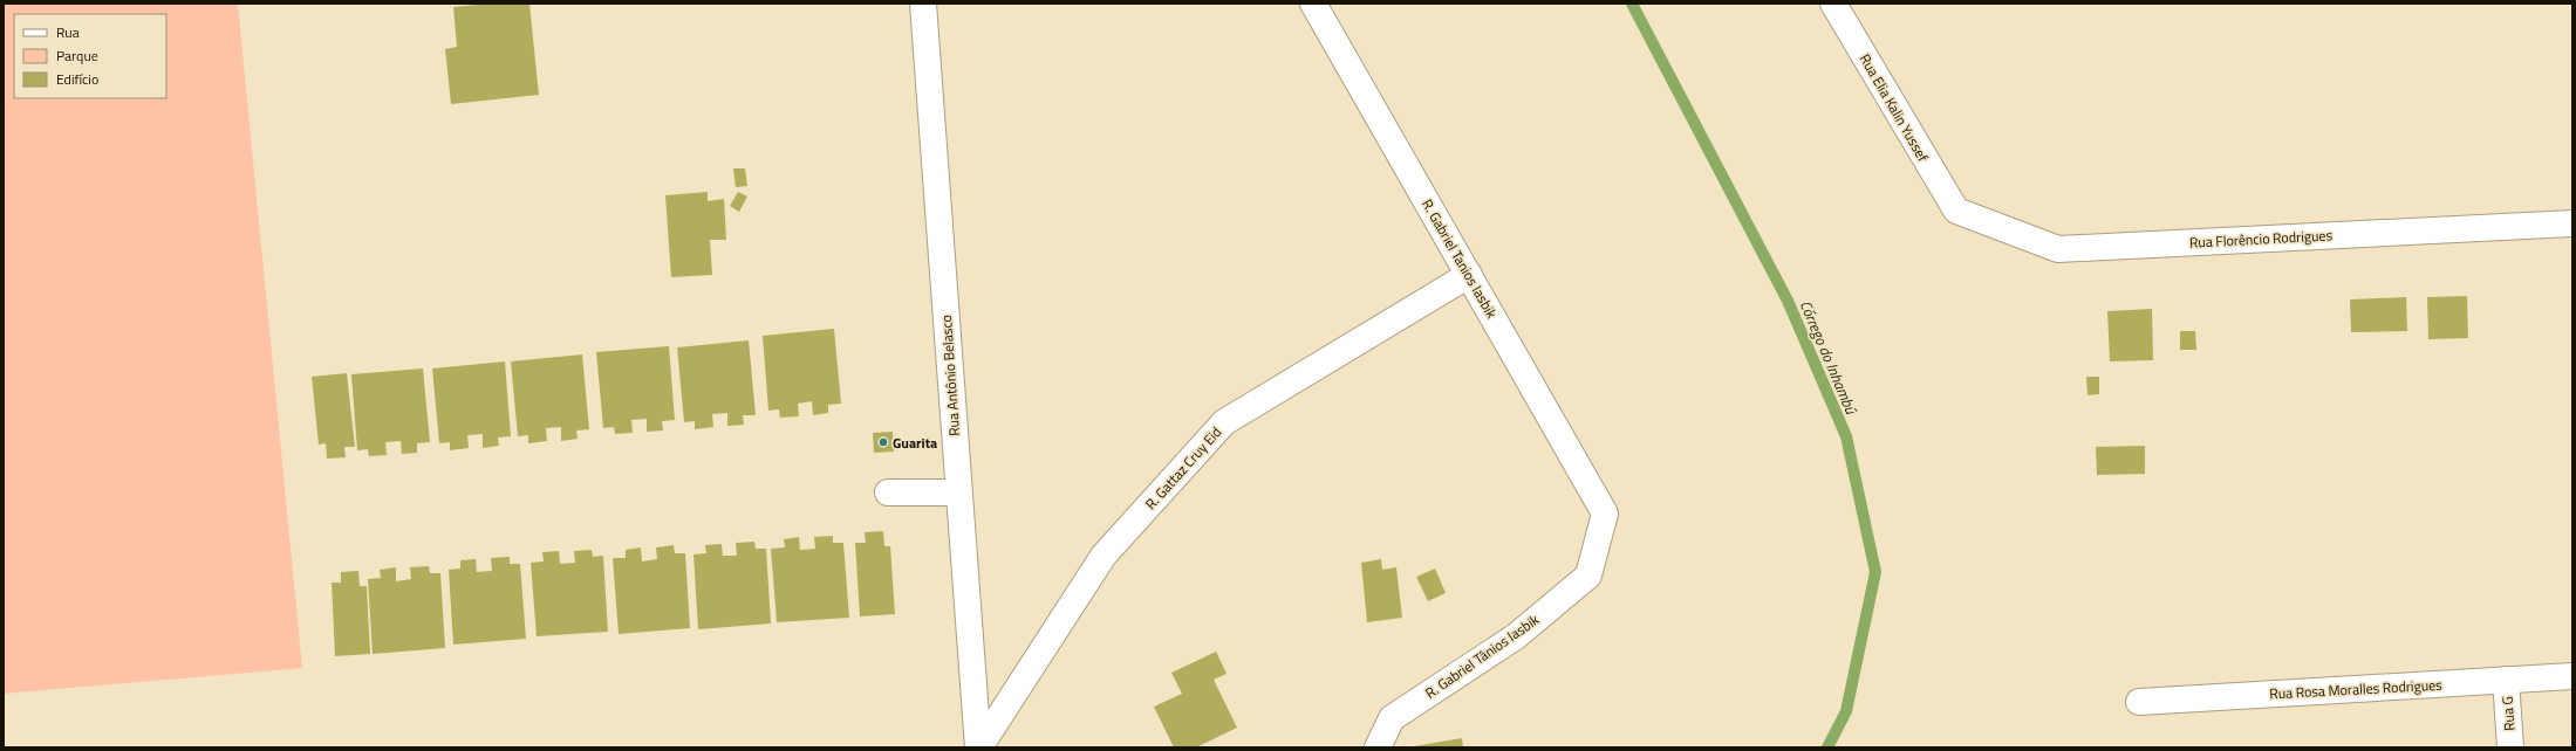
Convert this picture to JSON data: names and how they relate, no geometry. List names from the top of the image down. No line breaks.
{"streets":{"street":["Rua Elia Kalin Yussef","Rua Florêncio Rodrigues","R. Gabriel Tanios Iasbik","Rua Antônio Belasco","R. Gattaz Cruy Eid","R. Gabriel Tânios Iasbik","Rua Rosa Moralles Rodrigues","Rua G"]},"crossings":[["Rua Elia Kalin Yussef","Rua Florêncio Rodrigues"],["R. Gabriel Tanios Iasbik","R. Gattaz Cruy Eid"],["R. Gabriel Tanios Iasbik","R. Gabriel Tânios Iasbik"],["Rua Antônio Belasco","R. Gattaz Cruy Eid"],["Rua Rosa Moralles Rodrigues","Rua G"]],"water":["Córrego do Inhambú"],"places":["Guarita"],"legend":["Rua","Parque","Edifício"]}
